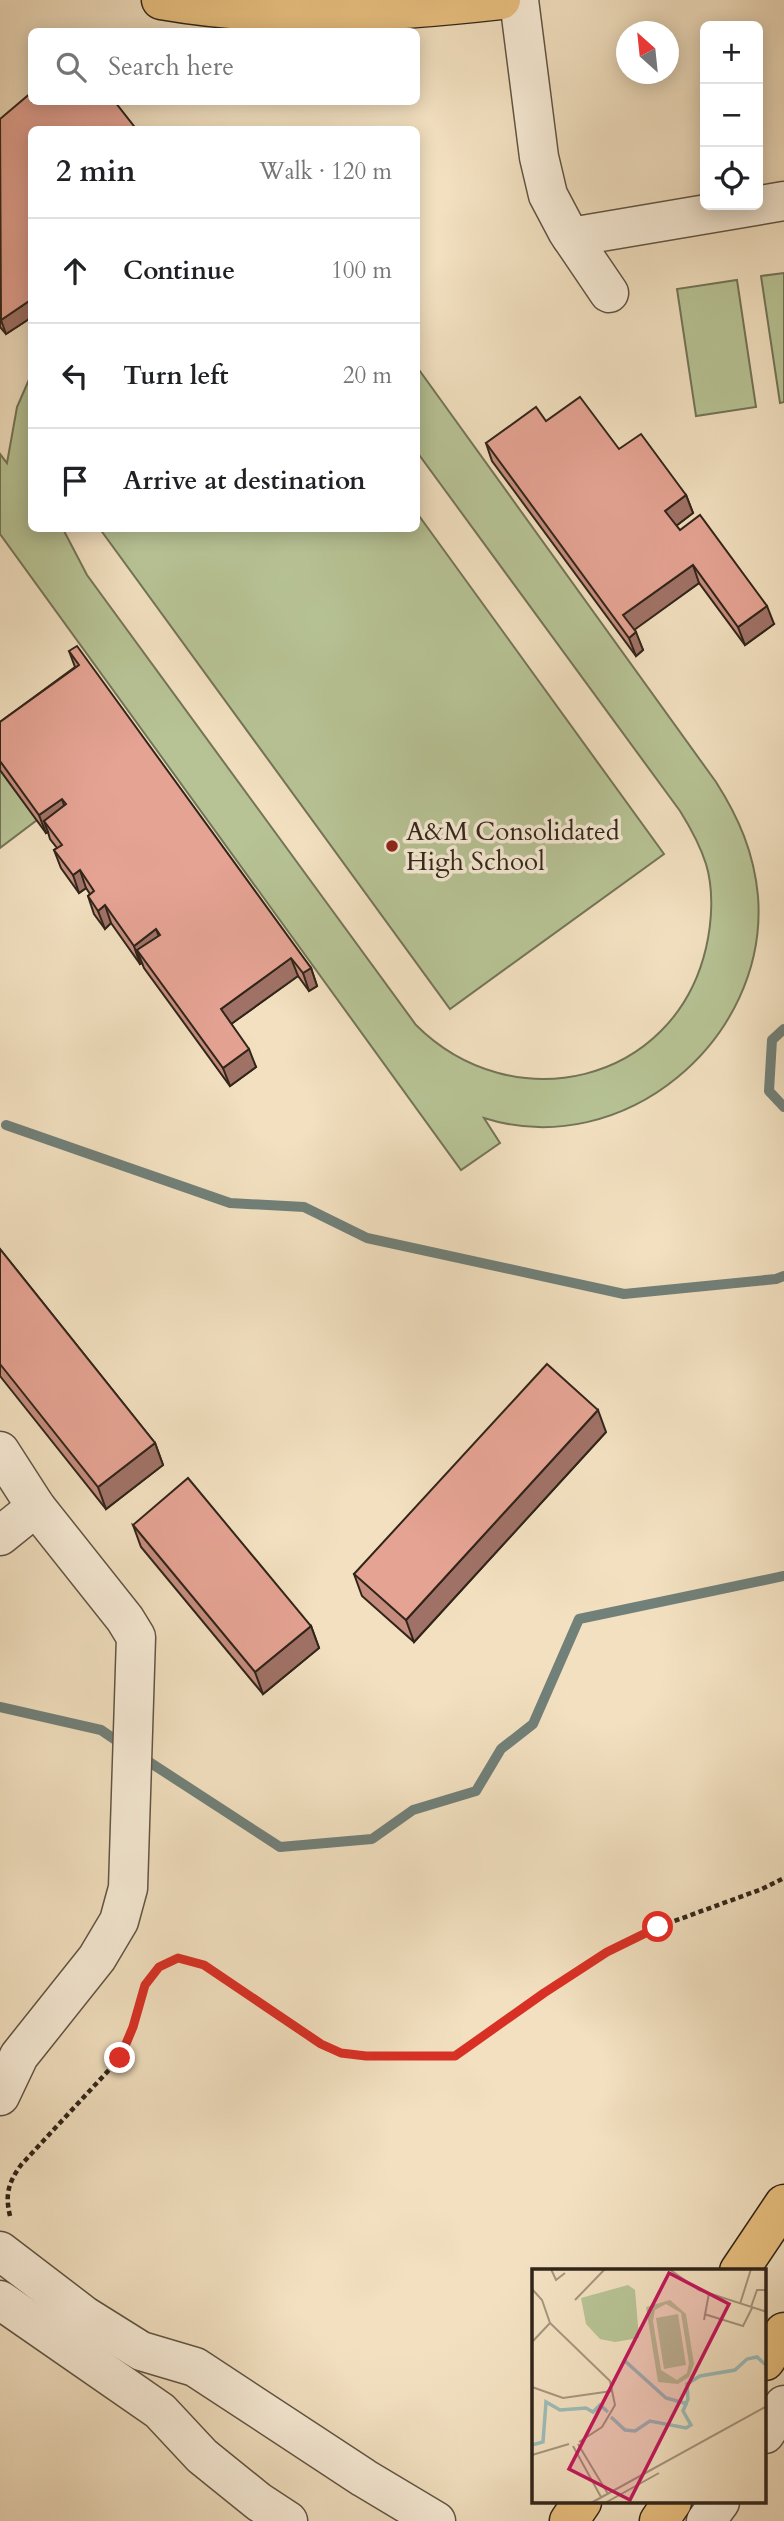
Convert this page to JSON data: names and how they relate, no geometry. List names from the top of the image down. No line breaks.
{"places":["A&M Consolidated High School"],"north":"top left","page":{"map_buttons":["+","−"],"search":"Search here","heading":["2 min","Walk · 120 m"],"list":[["Continue","100 m"],["Turn left","20 m"],"Arrive at destination"]}}
